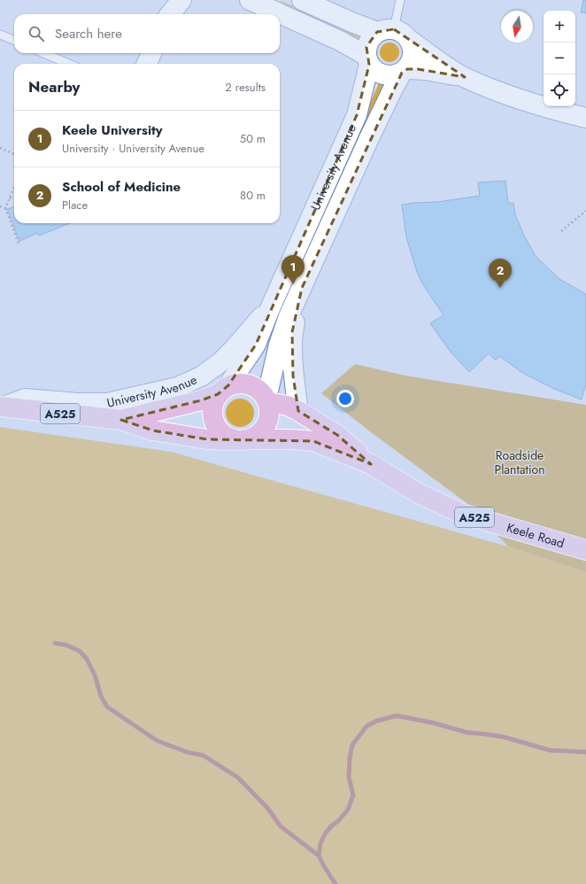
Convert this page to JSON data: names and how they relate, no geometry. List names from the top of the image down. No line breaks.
{"streets":{"main road":["A525","Keele Road"],"street":["University Avenue"]},"crossings":[["University Avenue","A525"],["A525","Keele Road"]],"parks":["Roadside Plantation"],"north":"bottom","page":{"map_buttons":["+","−"],"search":"Search here","heading":["Nearby","2 results"],"list":[{"mark":"1","name":"Keele University","note":"University · University Avenue","value":"50 m"},{"mark":"2","name":"School of Medicine","note":"Place","value":"80 m"}],"pins":["1","2"]}}
